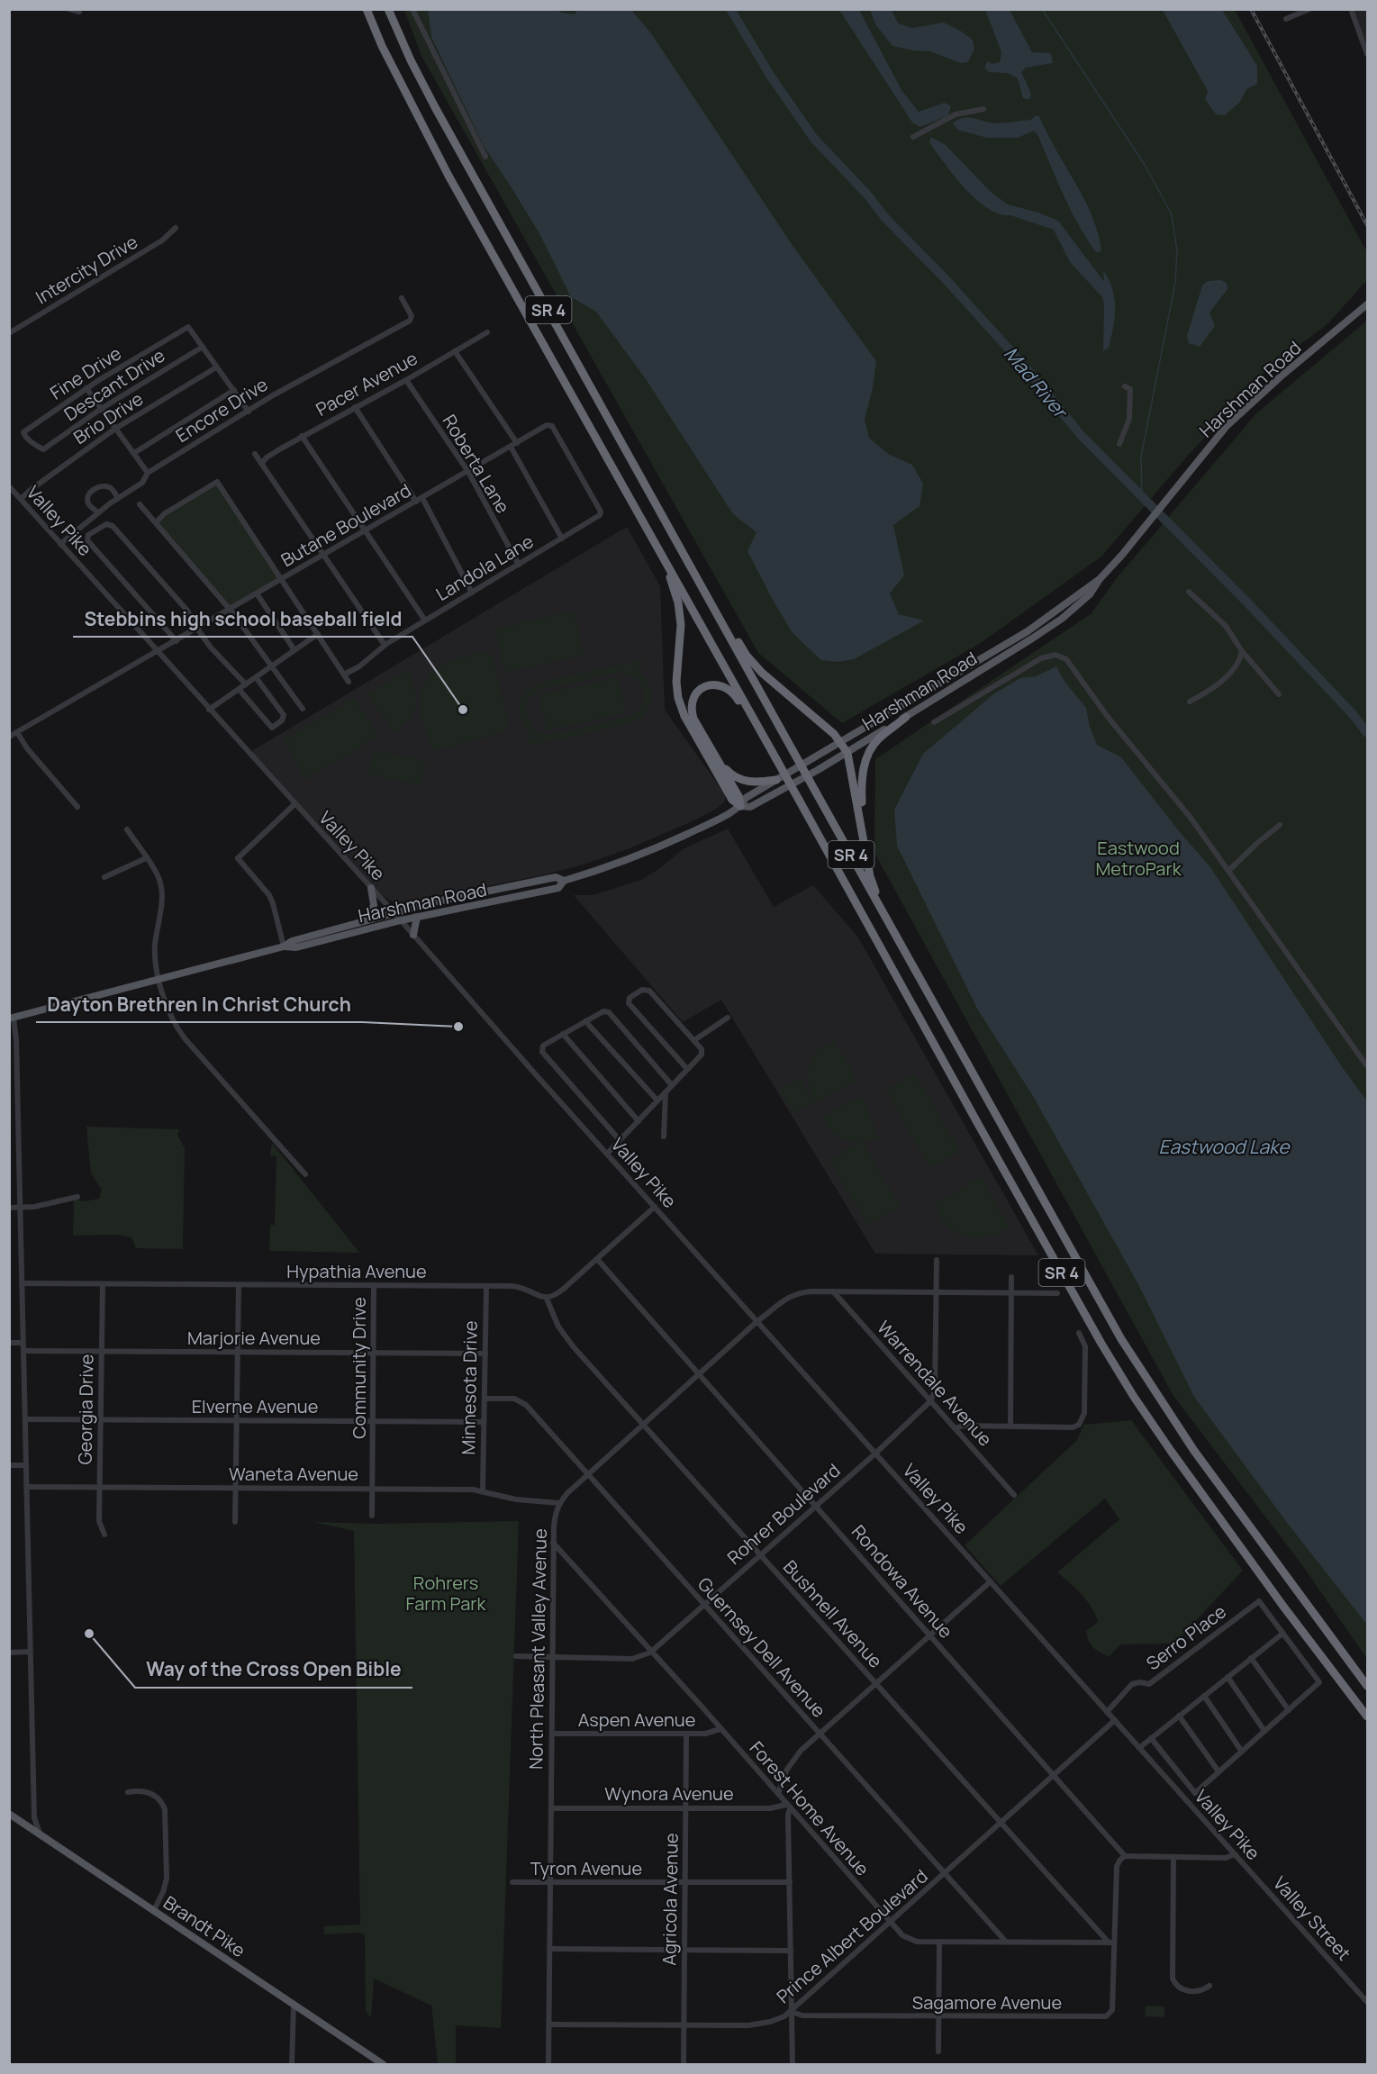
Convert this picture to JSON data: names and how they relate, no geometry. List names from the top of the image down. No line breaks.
{"streets":{"highway":["SR 4"],"main road":["Harshman Road","Brandt Pike"],"street":["Intercity Drive","Fine Drive","Pacer Avenue","Descant Drive","Encore Drive","Brio Drive","Roberta Lane","Valley Pike","Butane Boulevard","Landola Lane","Hypathia Avenue","Marjorie Avenue","Community Drive","Warrendale Avenue","Minnesota Drive","Elverne Avenue","Georgia Drive","Waneta Avenue","Rohrer Boulevard","Rondowa Avenue","Bushnell Avenue","Serro Place","Guernsey Dell Avenue","North Pleasant Valley Avenue","Aspen Avenue","Wynora Avenue","Forest Home Avenue","Tyron Avenue","Agricola Avenue","Valley Street","Prince Albert Boulevard","Sagamore Avenue"]},"crossings":[["Fine Drive","Descant Drive"],["Pacer Avenue","Roberta Lane"],["Harshman Road","Valley Pike"],["Encore Drive","Valley Pike"],["Brio Drive","Valley Pike"],["Roberta Lane","Butane Boulevard"],["Roberta Lane","Landola Lane"],["Valley Pike","Butane Boulevard"],["Valley Pike","Rohrer Boulevard"],["Valley Pike","Serro Place"],["Valley Pike","Valley Street"],["Valley Pike","Prince Albert Boulevard"],["Butane Boulevard","Landola Lane"],["Hypathia Avenue","Community Drive"],["Hypathia Avenue","Minnesota Drive"],["Hypathia Avenue","Georgia Drive"],["Hypathia Avenue","Bushnell Avenue"],["Marjorie Avenue","Community Drive"],["Marjorie Avenue","Minnesota Drive"],["Marjorie Avenue","Georgia Drive"],["Community Drive","Elverne Avenue"],["Community Drive","Waneta Avenue"],["Warrendale Avenue","Rohrer Boulevard"],["Minnesota Drive","Elverne Avenue"],["Minnesota Drive","Waneta Avenue"],["Minnesota Drive","Guernsey Dell Avenue"],["Elverne Avenue","Georgia Drive"],["Georgia Drive","Waneta Avenue"],["Waneta Avenue","North Pleasant Valley Avenue"],["Rohrer Boulevard","Rondowa Avenue"],["Rohrer Boulevard","Bushnell Avenue"],["Rohrer Boulevard","Guernsey Dell Avenue"],["Rohrer Boulevard","North Pleasant Valley Avenue"],["Rohrer Boulevard","Forest Home Avenue"],["Rondowa Avenue","Prince Albert Boulevard"],["Bushnell Avenue","Forest Home Avenue"],["Bushnell Avenue","Prince Albert Boulevard"],["Bushnell Avenue","Sagamore Avenue"],["Guernsey Dell Avenue","Forest Home Avenue"],["Guernsey Dell Avenue","Prince Albert Boulevard"],["North Pleasant Valley Avenue","Aspen Avenue"],["North Pleasant Valley Avenue","Wynora Avenue"],["North Pleasant Valley Avenue","Forest Home Avenue"],["North Pleasant Valley Avenue","Tyron Avenue"],["North Pleasant Valley Avenue","Prince Albert Boulevard"],["Aspen Avenue","Forest Home Avenue"],["Aspen Avenue","Agricola Avenue"],["Wynora Avenue","Forest Home Avenue"],["Wynora Avenue","Agricola Avenue"],["Forest Home Avenue","Prince Albert Boulevard"],["Forest Home Avenue","Sagamore Avenue"],["Tyron Avenue","Agricola Avenue"],["Agricola Avenue","Prince Albert Boulevard"],["Prince Albert Boulevard","Sagamore Avenue"]],"water":["Mad River","Eastwood Lake"],"parks":["Eastwood MetroPark","Rohrers Farm Park"],"places":["Stebbins high school baseball field","Dayton Brethren In Christ Church","Way of the Cross Open Bible"]}
